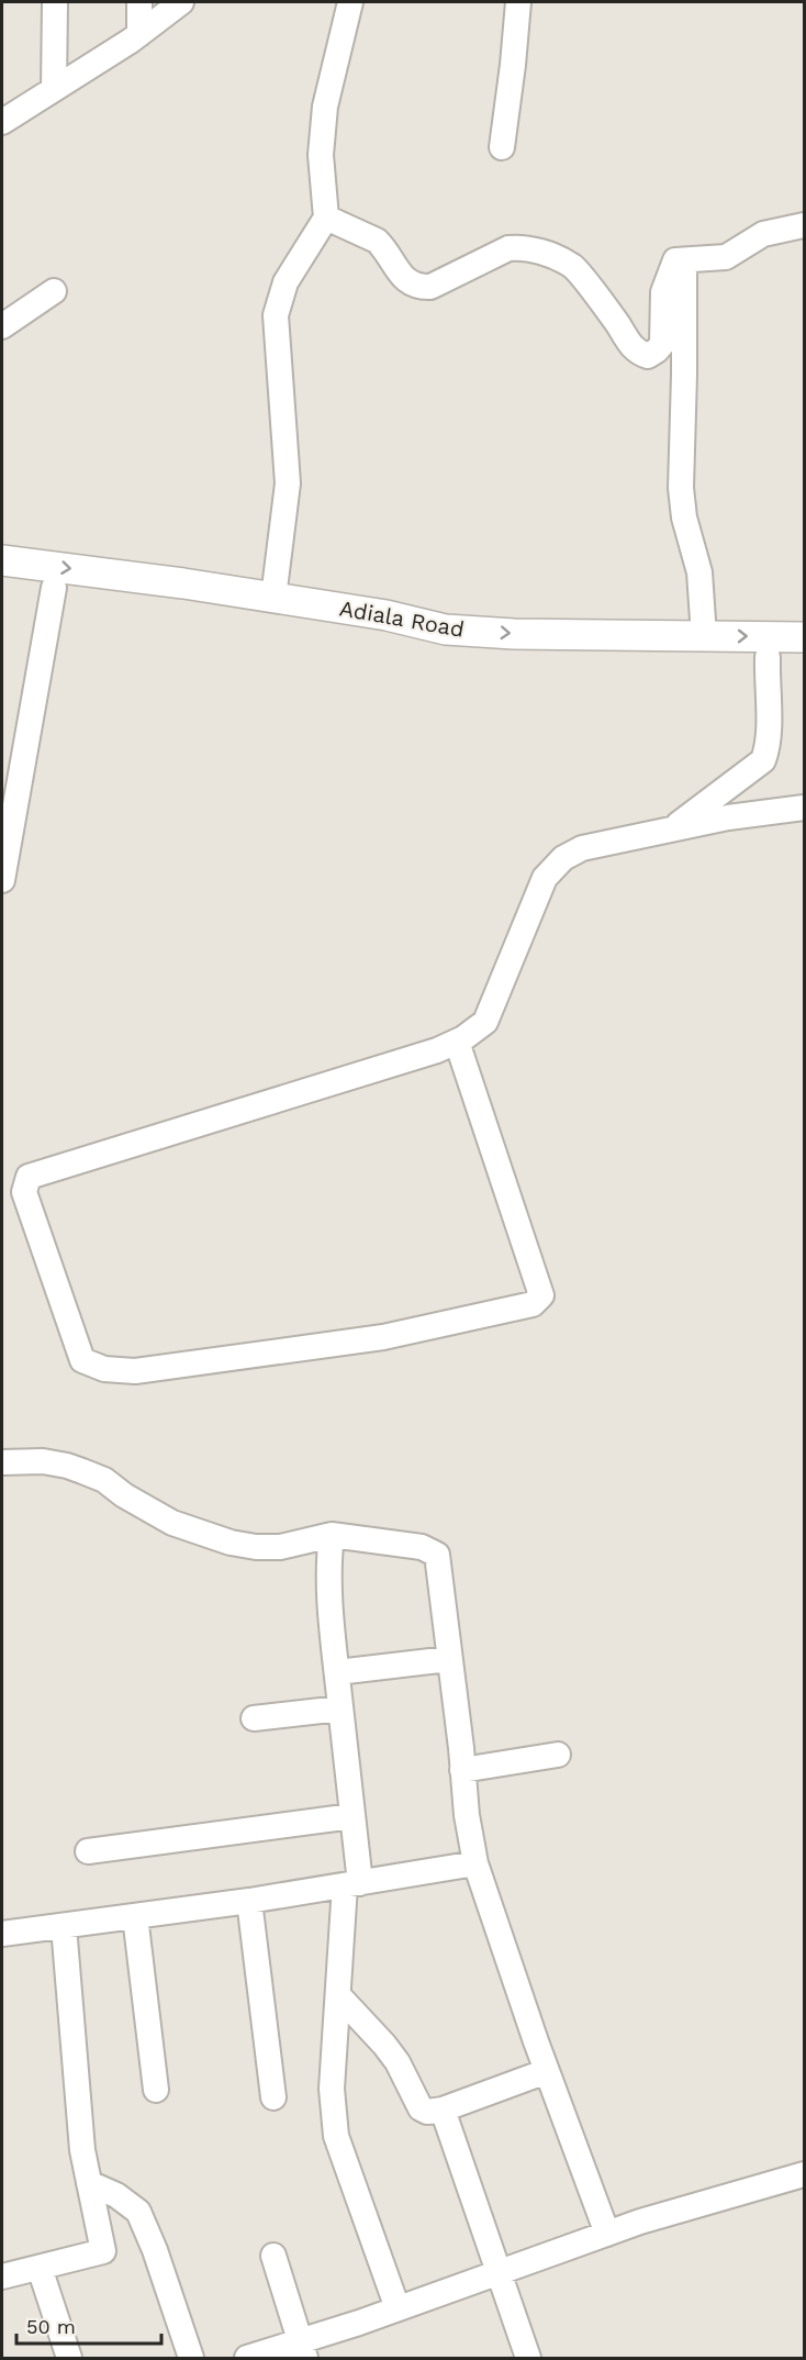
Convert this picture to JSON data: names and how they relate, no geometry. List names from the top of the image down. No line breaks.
{"streets":{"main road":["Adiala Road"]},"scale_bar":"50 m"}
